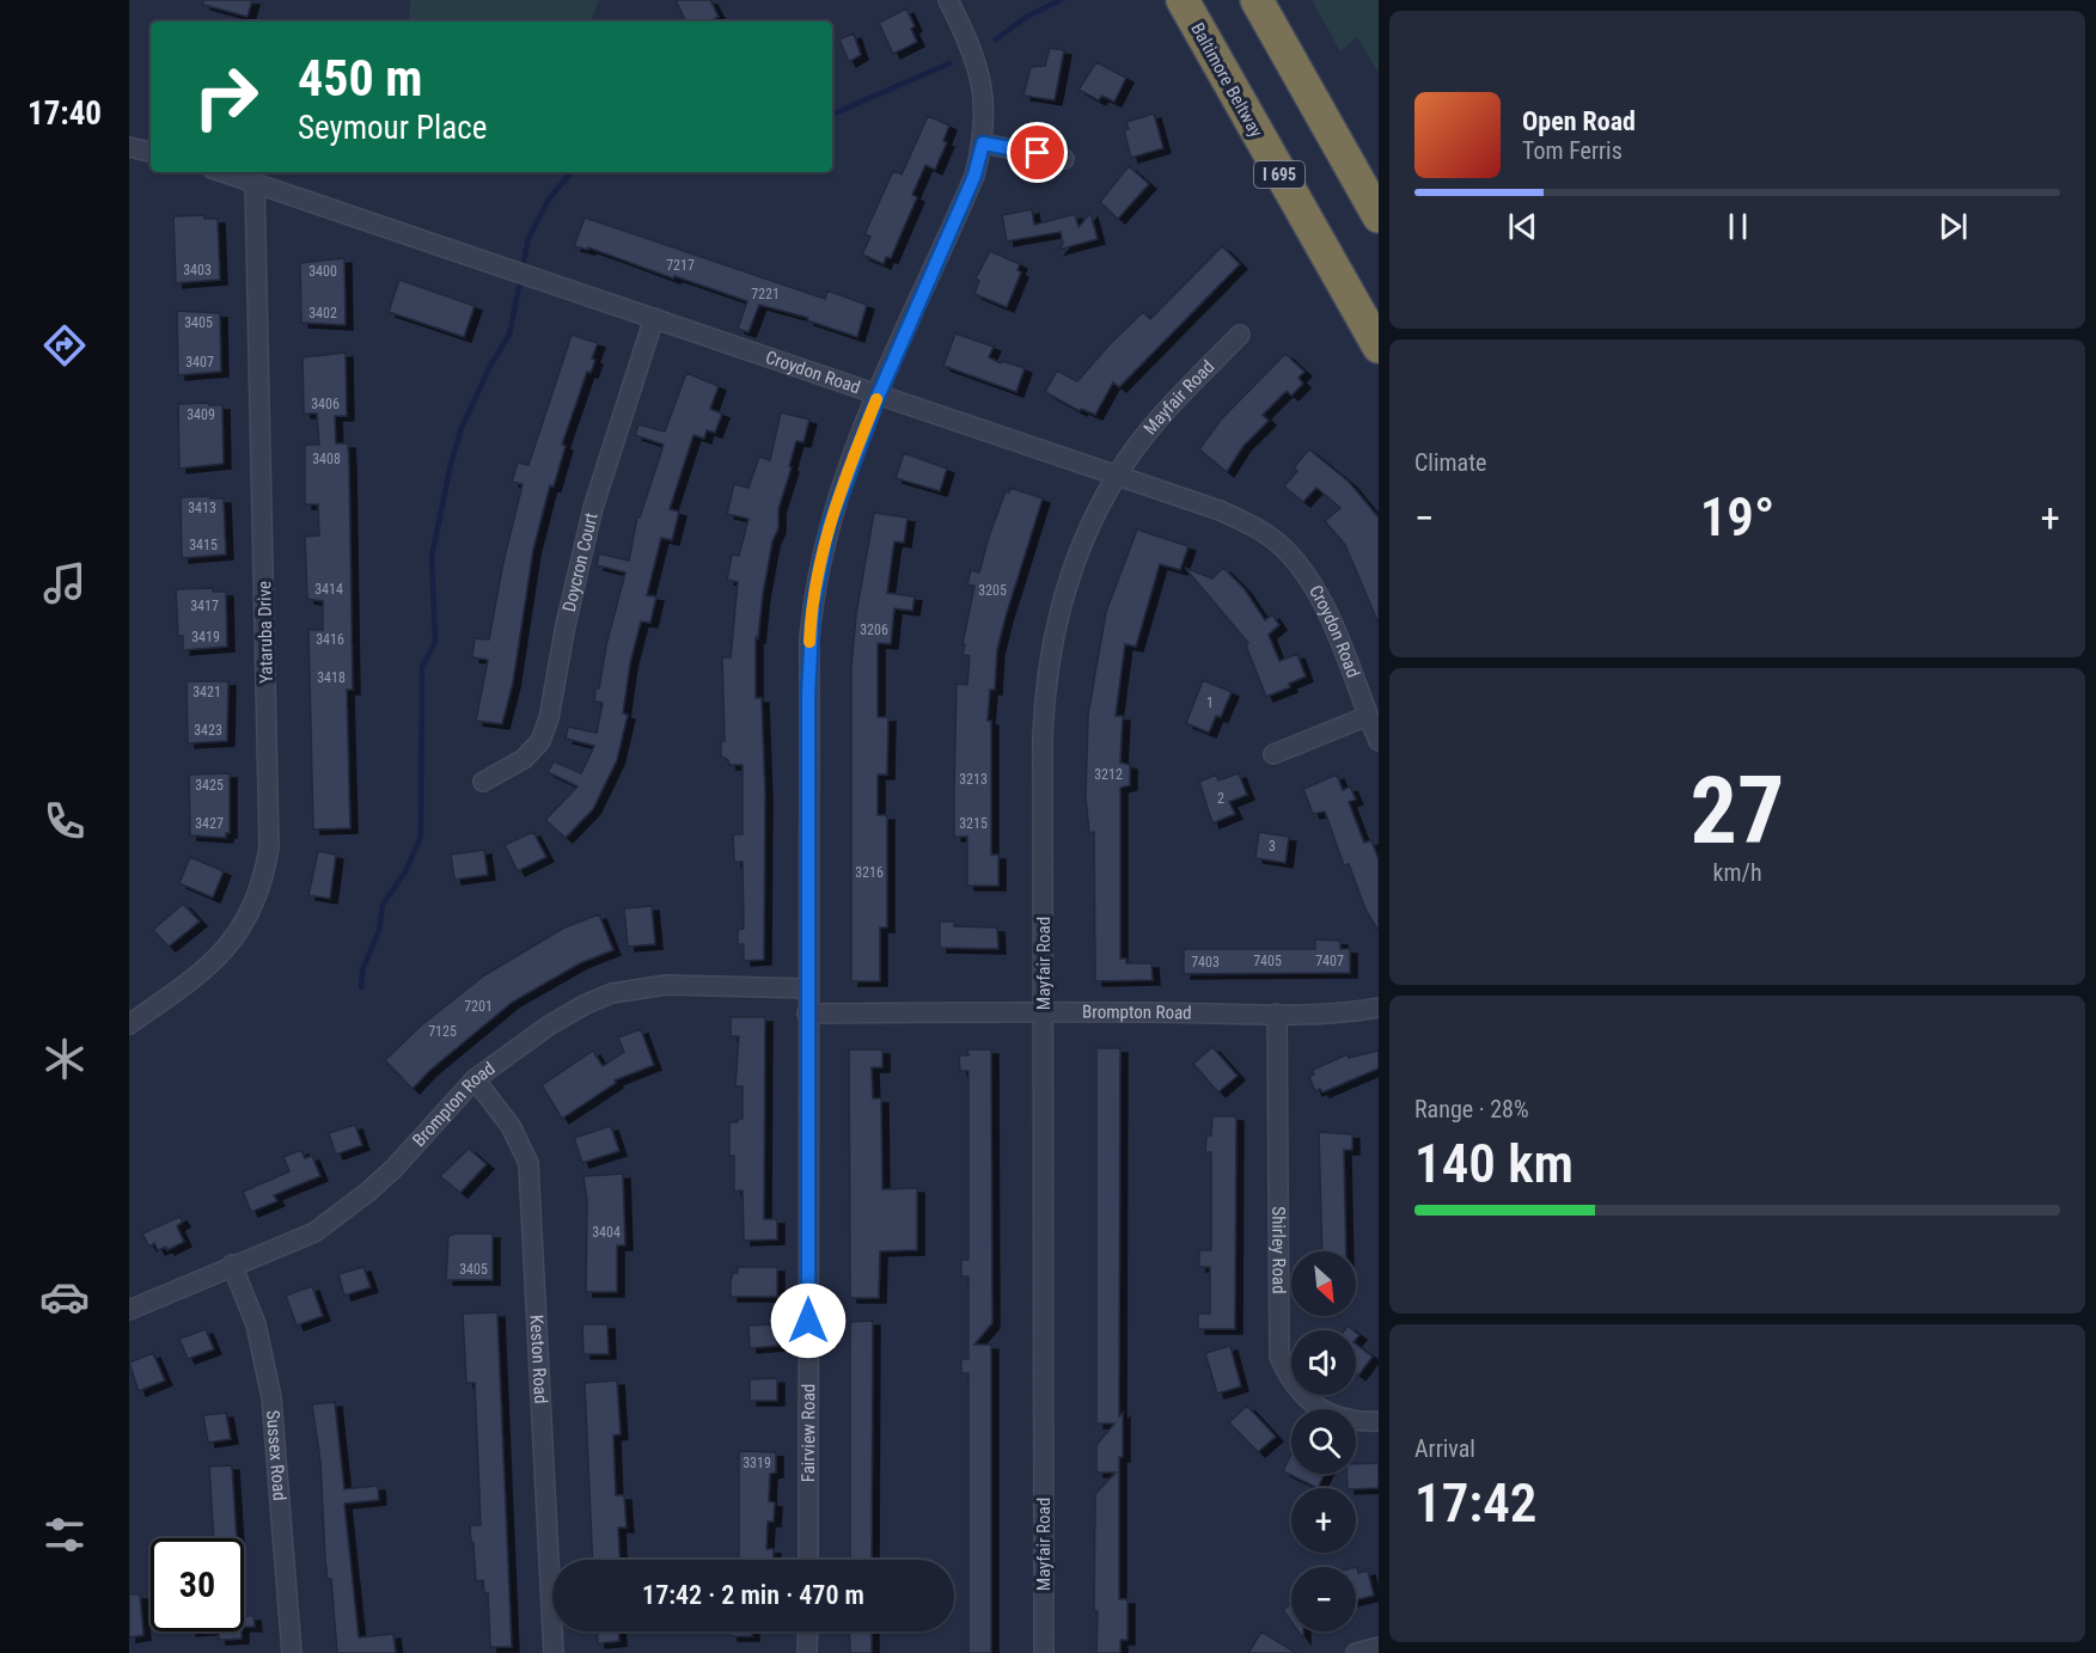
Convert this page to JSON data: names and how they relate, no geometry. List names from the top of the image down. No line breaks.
{"streets":{"highway":["Baltimore Beltway","I 695"],"street":["Croydon Road","Mayfair Road","Doycron Court","Yataruba Drive","Brompton Road","Shirley Road","Keston Road","Fairview Road","Sussex Road"]},"crossings":[["Croydon Road","Mayfair Road"],["Croydon Road","Doycron Court"],["Croydon Road","Yataruba Drive"],["Croydon Road","Fairview Road"],["Mayfair Road","Brompton Road"],["Brompton Road","Shirley Road"],["Brompton Road","Keston Road"],["Brompton Road","Fairview Road"],["Brompton Road","Sussex Road"]],"house_numbers":["7217","3403","3400","7221","3402","3405","3407","3406","3409","3408","3413","3415","3414","3205","3417","3206","3419","3416","3418","3421","1","3423","3212","3213","3425","2","3427","3215","3","3216","7405","7407","7403","7201","7125","3404","3405","3319"],"north":"bottom right","page":{"tabs":"17:40","turn":["450 m","Seymour Place"],"song":["Open Road","Tom Ferris"],"tile":["Climate",["27","km/h"],["Range · 28%","140 km"],["Arrival","17:42"]],"heat":["−","19°","+"],"map_buttons":["+","−"],"limit":"30","trip":"17:42 · 2 min · 470 m"}}
